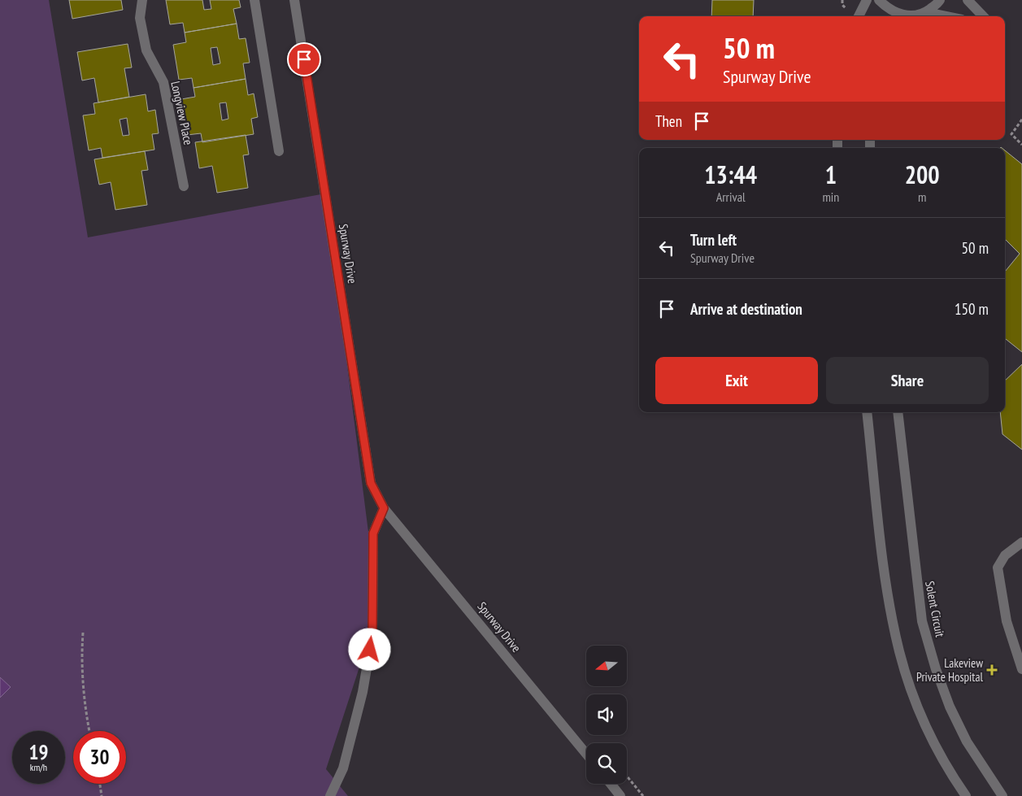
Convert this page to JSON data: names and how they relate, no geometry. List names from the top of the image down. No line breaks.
{"streets":{"street":["Longview Place","Spurway Drive","Solent Circuit"]},"places":{"health":["Lakeview Private Hospital"]},"north":"left","page":{"turn":["50 m","Spurway Drive"],"then":"Then","eta":["13:44","Arrival","1","min","200","m"],"list":[{"name":"Turn left","note":"Spurway Drive","value":"50 m"},{"name":"Arrive at destination","value":"150 m"}],"buttons":["Exit","Share"],"speed":"19 km/h","limit":"30"}}
